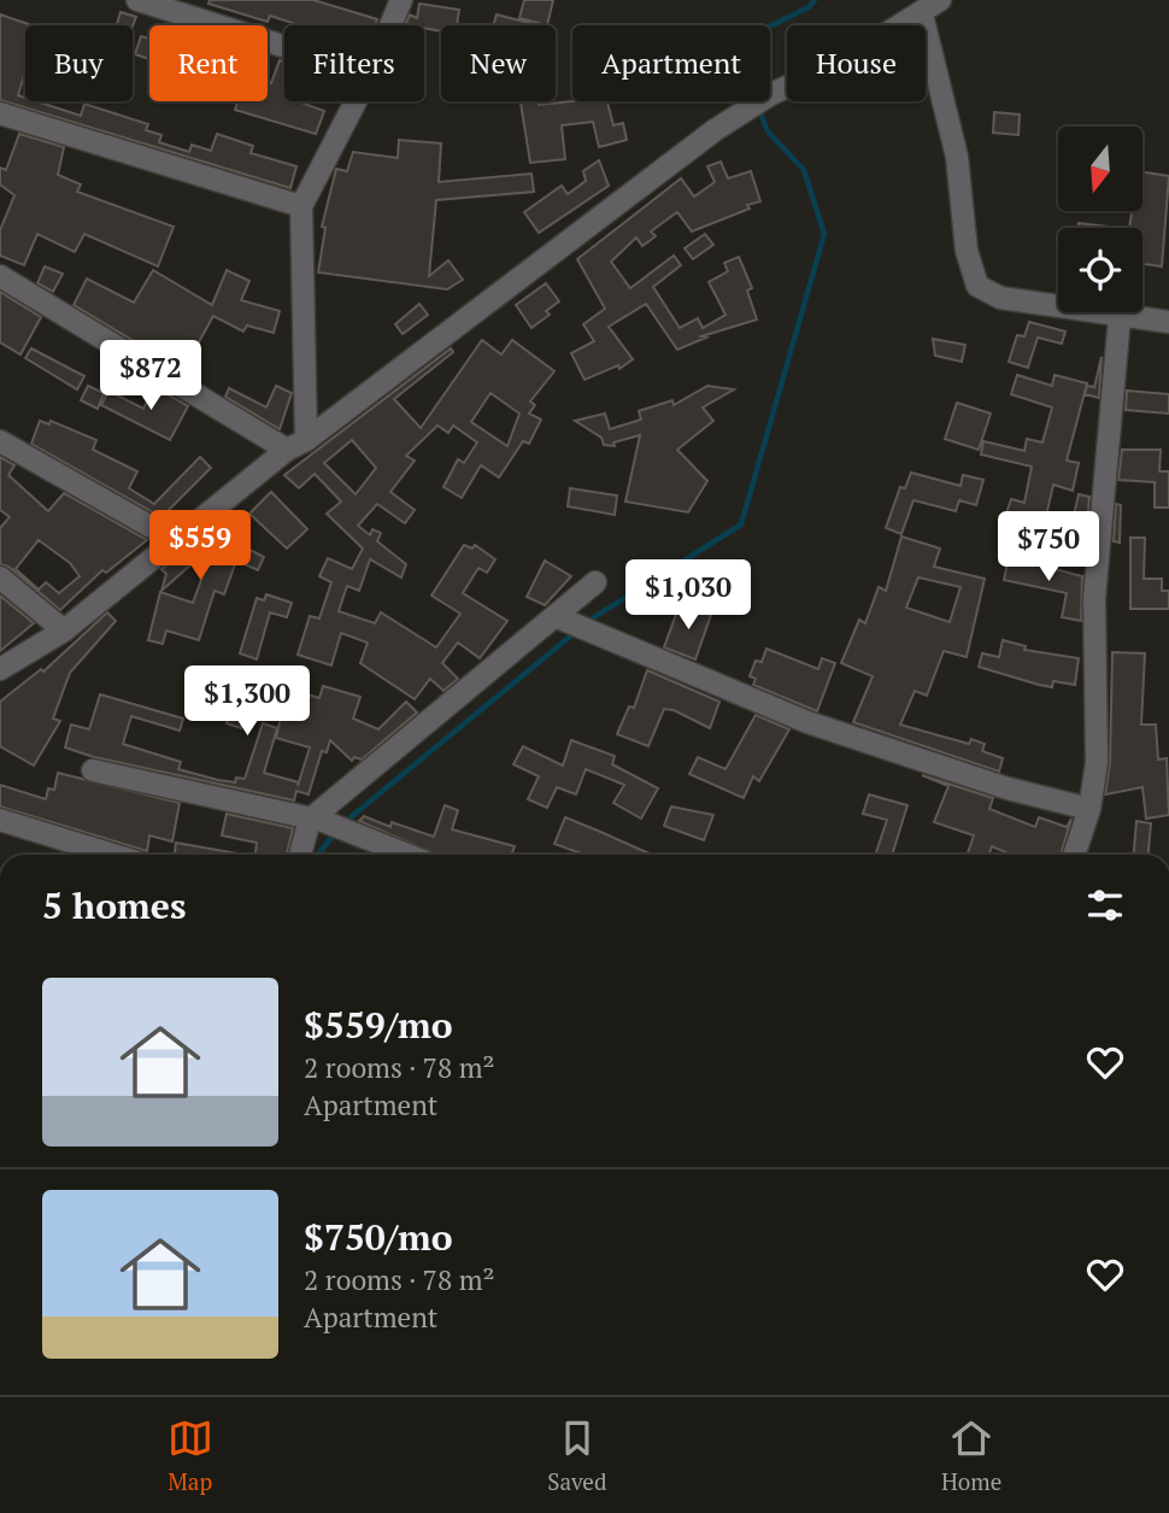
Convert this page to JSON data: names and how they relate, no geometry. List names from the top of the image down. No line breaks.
{"north":"bottom","page":{"chip":["Buy","Rent","Filters","New","Apartment","House"],"price":["$872","$559","$750","$1,030","$1,300"],"heading":"5 homes","list":[{"name":"$559/mo","note":"2 rooms · 78 m² · Apartment"},{"name":"$750/mo","note":"2 rooms · 78 m² · Apartment"}],"tabs":["Map","Saved","Home"]}}
